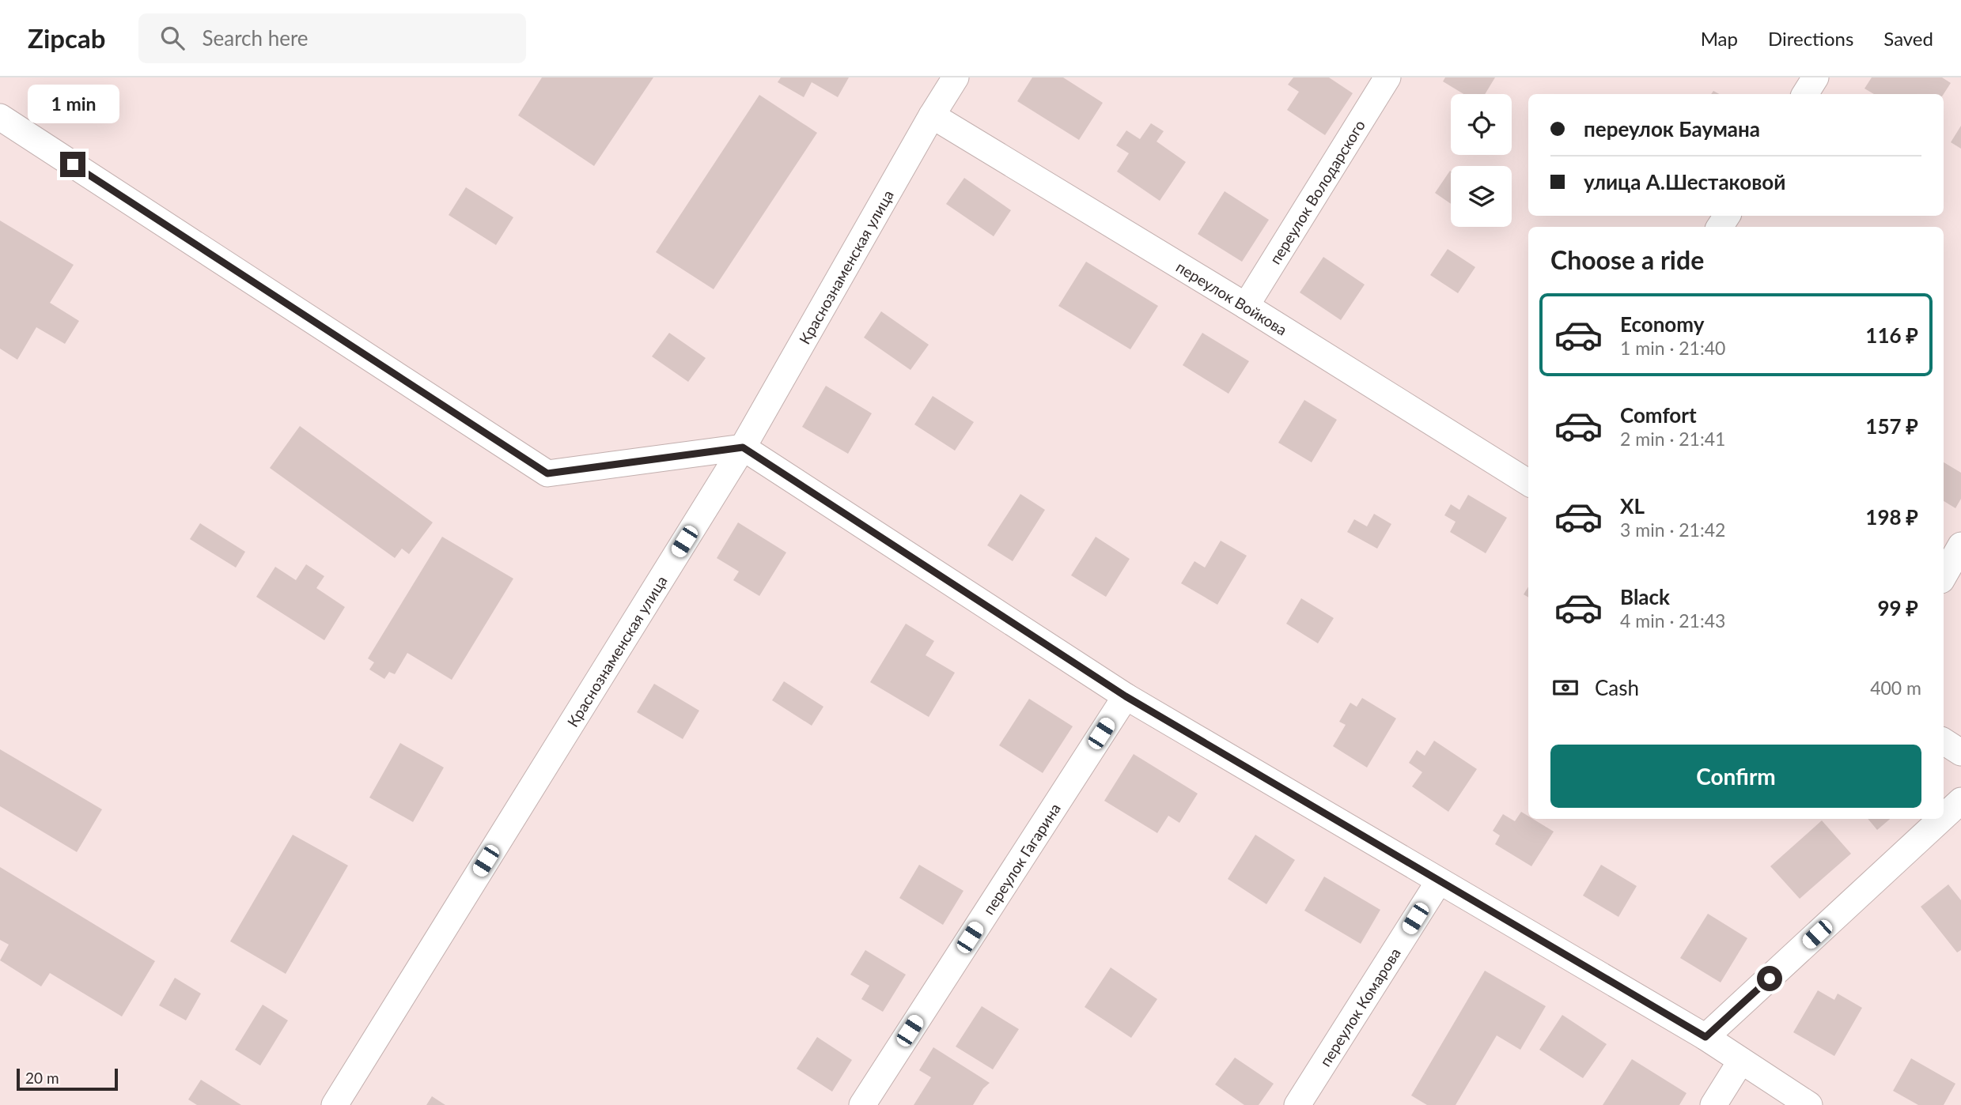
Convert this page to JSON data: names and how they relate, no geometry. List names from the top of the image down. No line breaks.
{"streets":{"street":["переулок Володарского","Краснознаменская улица","переулок Войкова","переулок Гагарина","переулок Комарова"]},"crossings":[["переулок Володарского","переулок Войкова"],["Краснознаменская улица","переулок Войкова"]],"scale_bar":"20 m","page":{"header":"Zipcab","search":"Search here","nav":["Map","Directions","Saved"],"bubble":"1 min","banner":["переулок Баумана","улица А.Шестаковой"],"heading":"Choose a ride","list":[{"name":"Economy","note":"1 min · 21:40","value":"116 ₽"},{"name":"Comfort","note":"2 min · 21:41","value":"157 ₽"},{"name":"XL","note":"3 min · 21:42","value":"198 ₽"},{"name":"Black","note":"4 min · 21:43","value":"99 ₽"}],"pay":["Cash","400 m"],"buttons":"Confirm","scale":"20 m"}}
